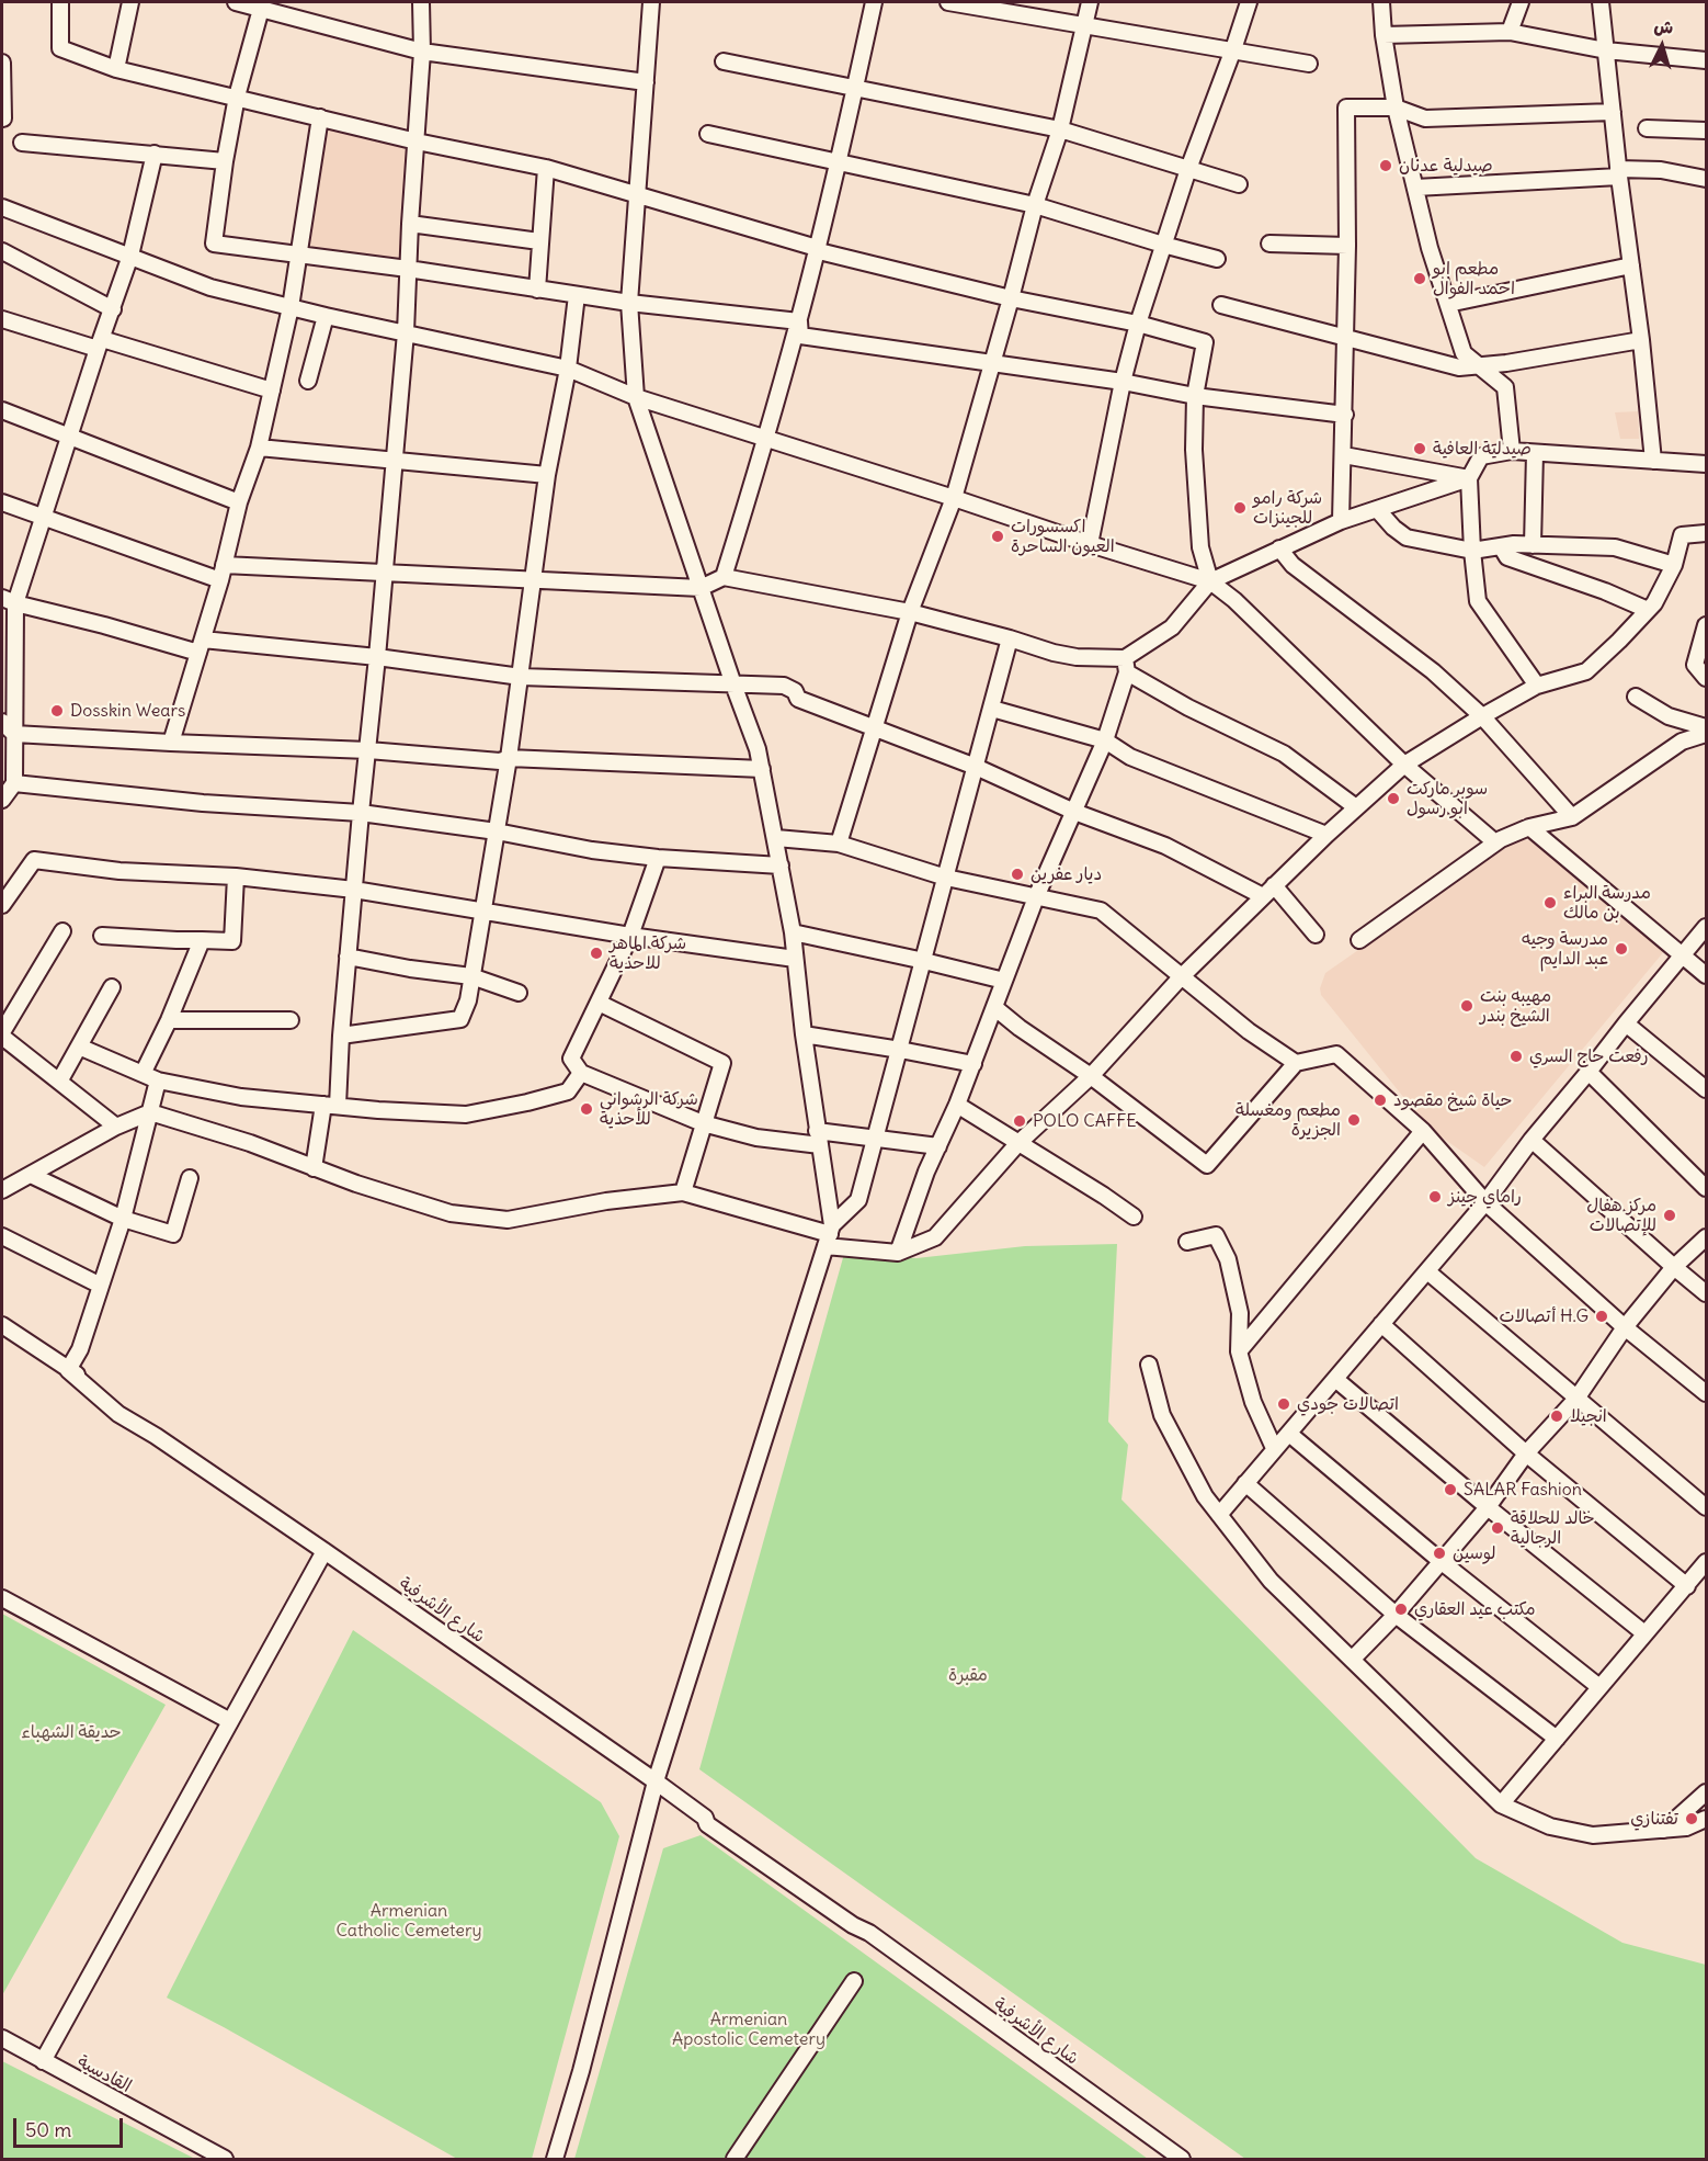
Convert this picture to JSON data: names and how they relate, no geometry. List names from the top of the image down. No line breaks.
{"streets":{"street":["شارع الأشرفية","القادسية"]},"parks":["مقبرة","حديقة الشهباء","Armenian Catholic Cemetery","Armenian Apostolic Cemetery"],"places":["صيدلية عدنان","مطعم ابو احمد الفوال","صيدلية العافية","شركة رامو للجينزات","اكسسورات العيون الساحرة","Dosskin Wears","سوبر ماركت ابو رسول","ديار عفرين","مدرسة البراء بن مالك","مدرسة وجيه عبد الدايم","شركة الماهر للاحذية","مهيبه بنت الشيخ بندر","رفعت حاج السري","حياة شيخ مقصود","شركة الرشواني للأحذية","مطعم ومغسلة الجزيرة","POLO CAFFE","راماي جينز","مركز هفال للإتصالات","أتصالات H.G","اتصالات جودي","انجيلا","SALAR Fashion","خالد للحلاقة الرجالية","لوسين","مكتب عيد العقاري","تفتنازي"],"scale_bar":"50 m","north":"top"}
